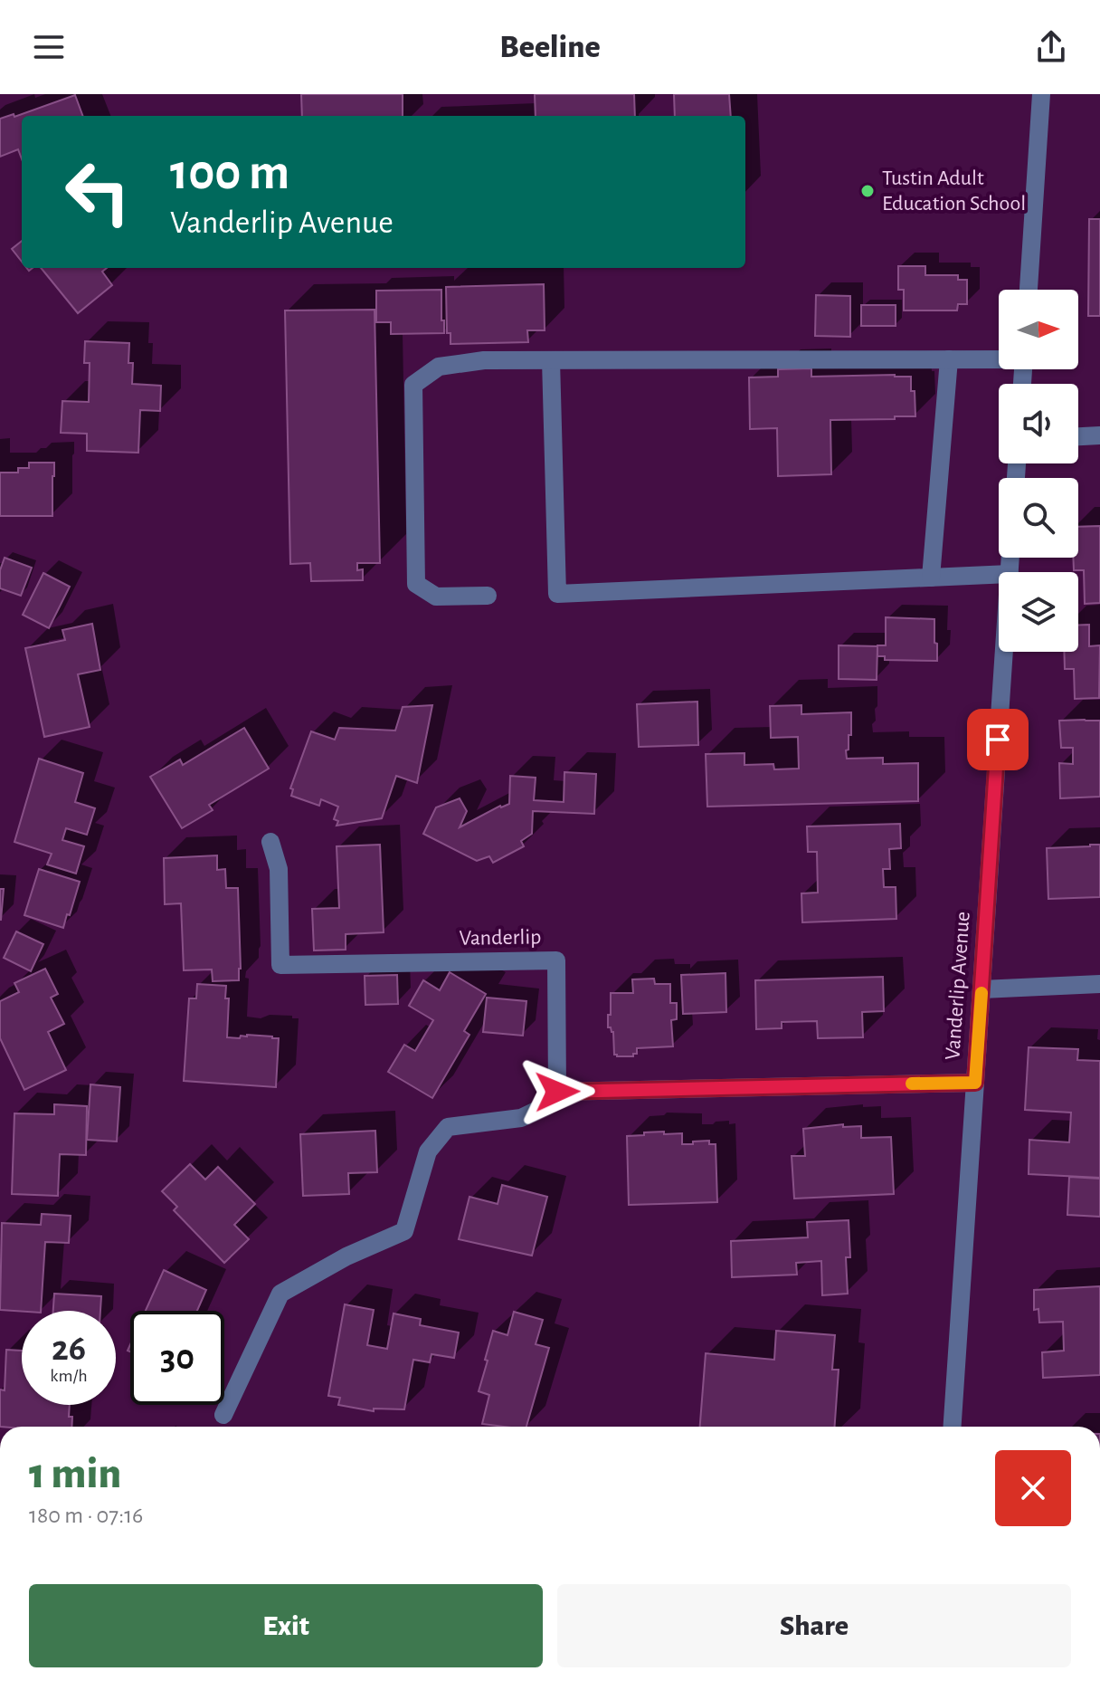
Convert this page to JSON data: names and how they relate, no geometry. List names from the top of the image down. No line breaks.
{"streets":{"street":["Vanderlip","Vanderlip Avenue"]},"places":["Tustin Adult Education School"],"north":"right","page":{"header":"Beeline","turn":["100 m","Vanderlip Avenue"],"speed":"26 km/h","limit":"30","heading":["1 min","180 m · 07:16"],"buttons":["Exit","Share"]}}
